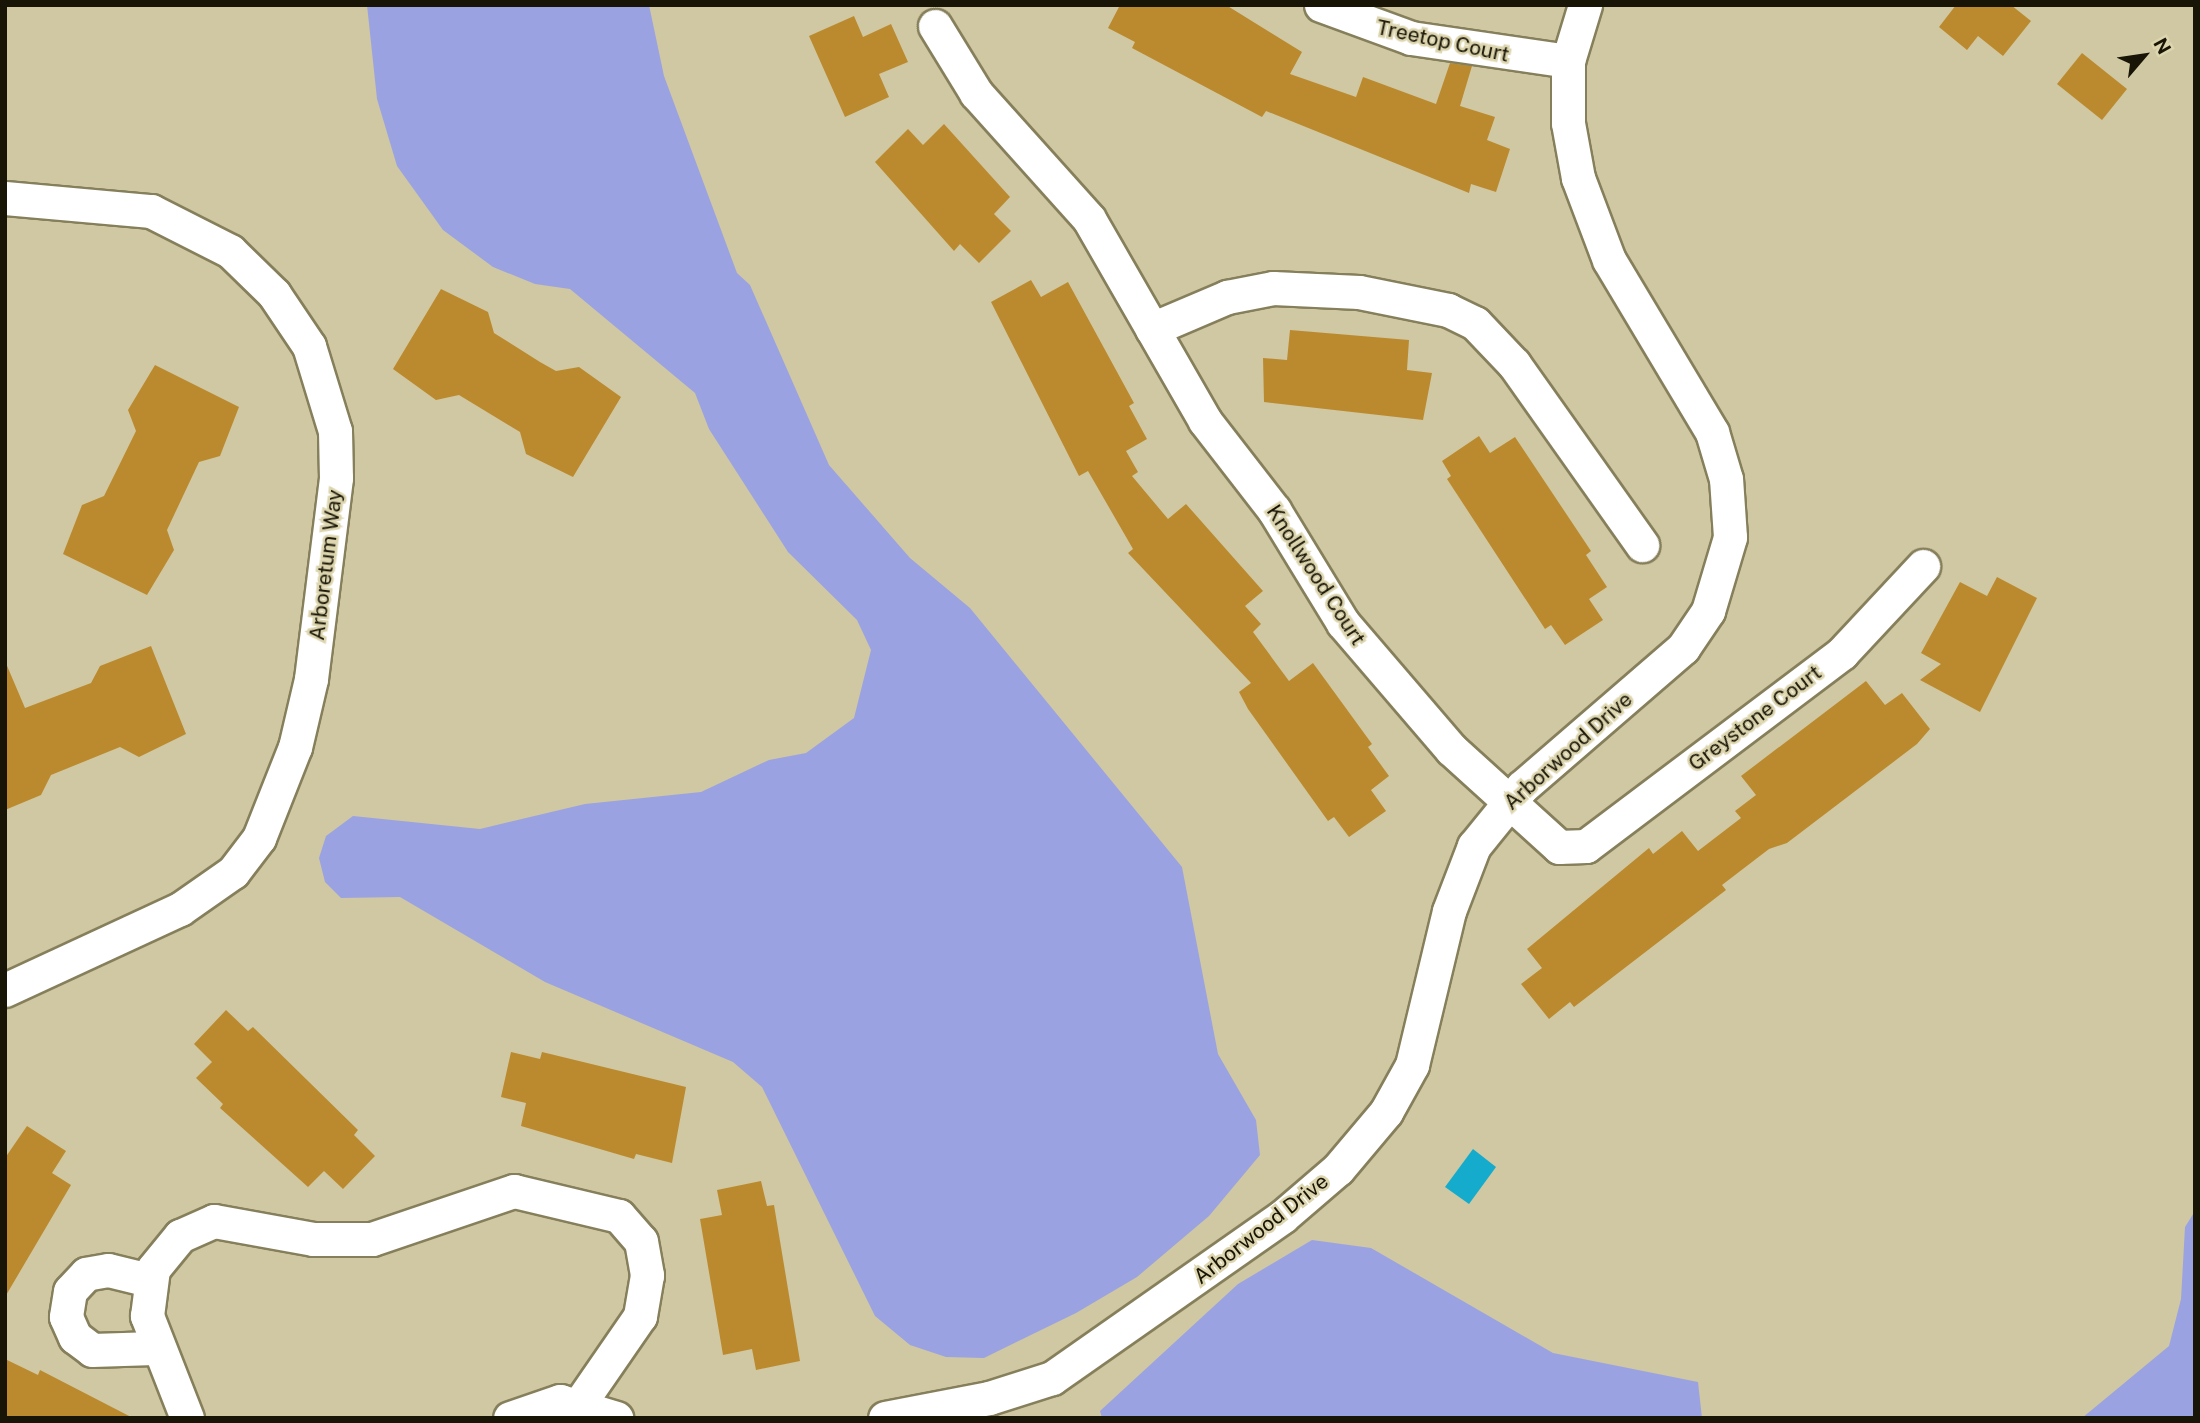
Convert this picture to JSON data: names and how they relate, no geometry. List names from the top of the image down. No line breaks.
{"streets":{"street":["Treetop Court","Arboretum Way","Knollwood Court","Greystone Court","Arborwood Drive"]},"crossings":[["Treetop Court","Arborwood Drive"],["Knollwood Court","Greystone Court"],["Knollwood Court","Arborwood Drive"]],"north":"top right"}
